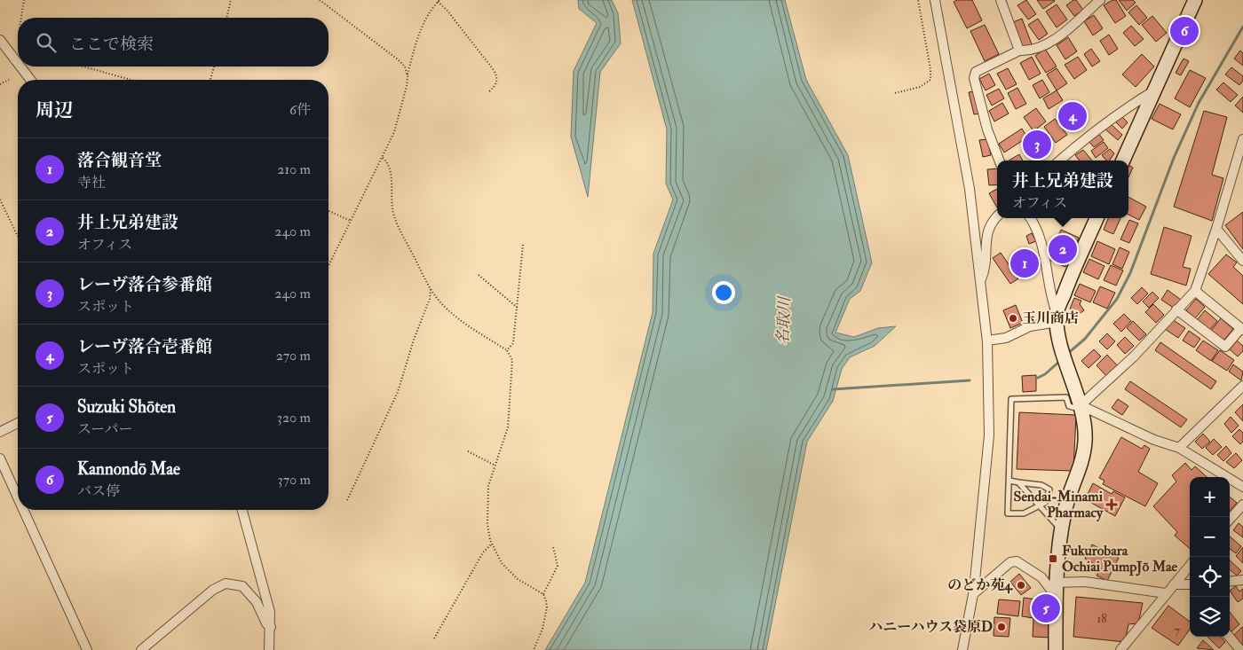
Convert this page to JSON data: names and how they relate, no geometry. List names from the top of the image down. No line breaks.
{"water":["名取川"],"places":{"other":["玉川商店","のどか苑4","ハニーハウス袋原D"],"health":["Sendai-Minami Pharmacy"],"transit":["Fukurobara Ochiai PumpJō Mae"]},"house_numbers":["18","7"],"page":{"pins":["6","4","3","2","1","5"],"search":"ここで検索","heading":["周辺","6件"],"list":[{"mark":"1","name":"落合観音堂","note":"寺社","value":"210 m"},{"mark":"2","name":"井上兄弟建設","note":"オフィス","value":"240 m"},{"mark":"3","name":"レーヴ落合参番館","note":"スポット","value":"240 m"},{"mark":"4","name":"レーヴ落合壱番館","note":"スポット","value":"270 m"},{"mark":"5","name":"Suzuki Shōten","note":"スーパー","value":"320 m"},{"mark":"6","name":"Kannondō Mae","note":"バス停","value":"370 m"}],"popup":["井上兄弟建設","オフィス"],"map_buttons":["+","−"]}}
